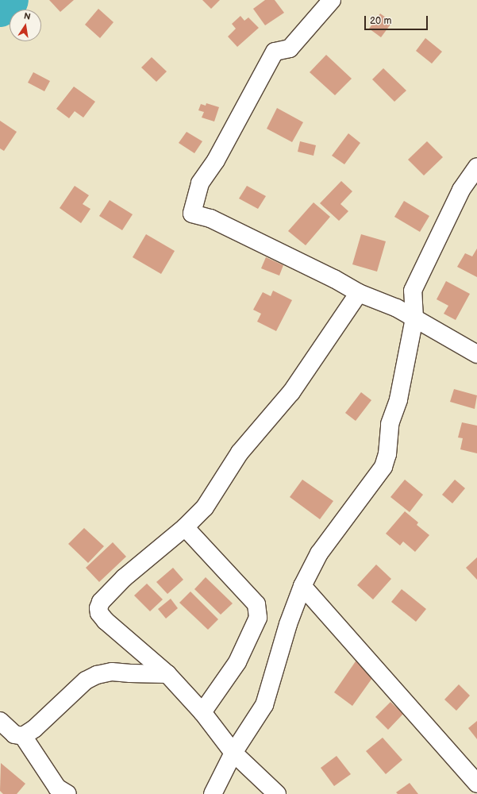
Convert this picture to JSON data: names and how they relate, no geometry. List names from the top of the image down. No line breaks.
{"scale_bar":"20 m","north":"top"}
